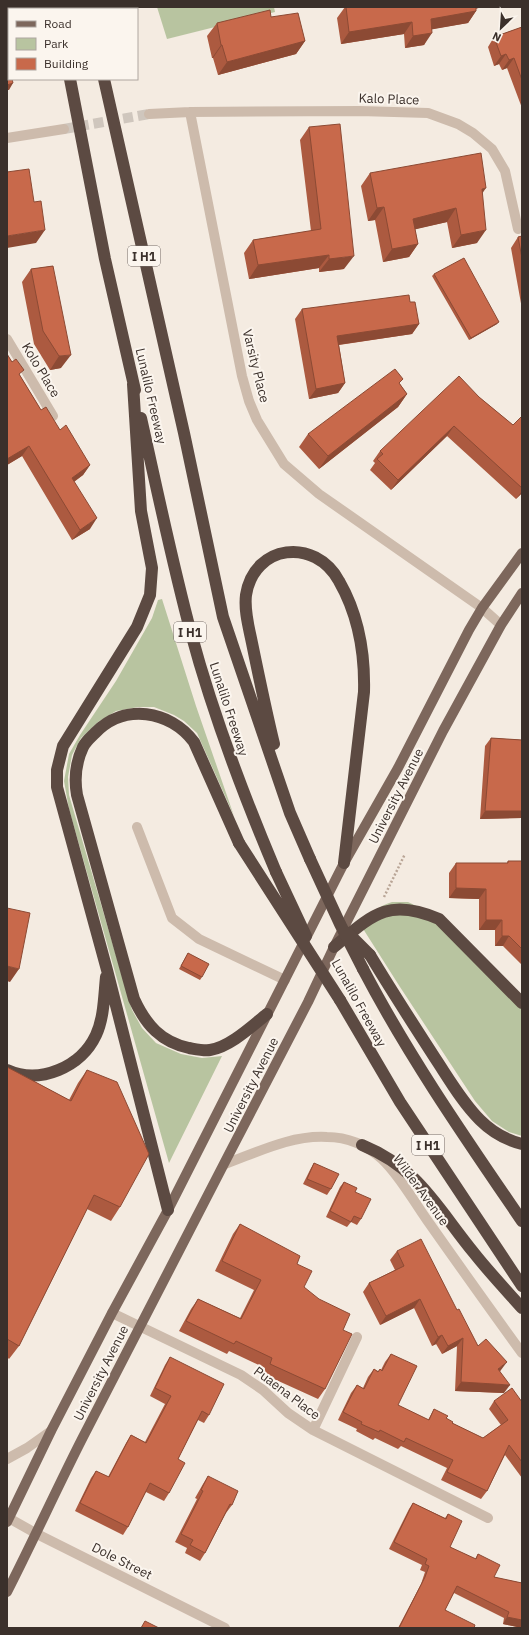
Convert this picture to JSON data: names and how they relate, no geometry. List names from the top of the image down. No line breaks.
{"streets":{"highway":["I H1","Lunalilo Freeway"],"main road":["University Avenue"],"street":["Kalo Place","Varsity Place","Kolo Place","Wilder Avenue","Puaena Place","Dole Street"]},"crossings":[["Kalo Place","Varsity Place"],["Varsity Place","University Avenue"],["University Avenue","Wilder Avenue"],["University Avenue","Puaena Place"],["University Avenue","Dole Street"]],"legend":["Road","Park","Building"],"north":"bottom left"}
